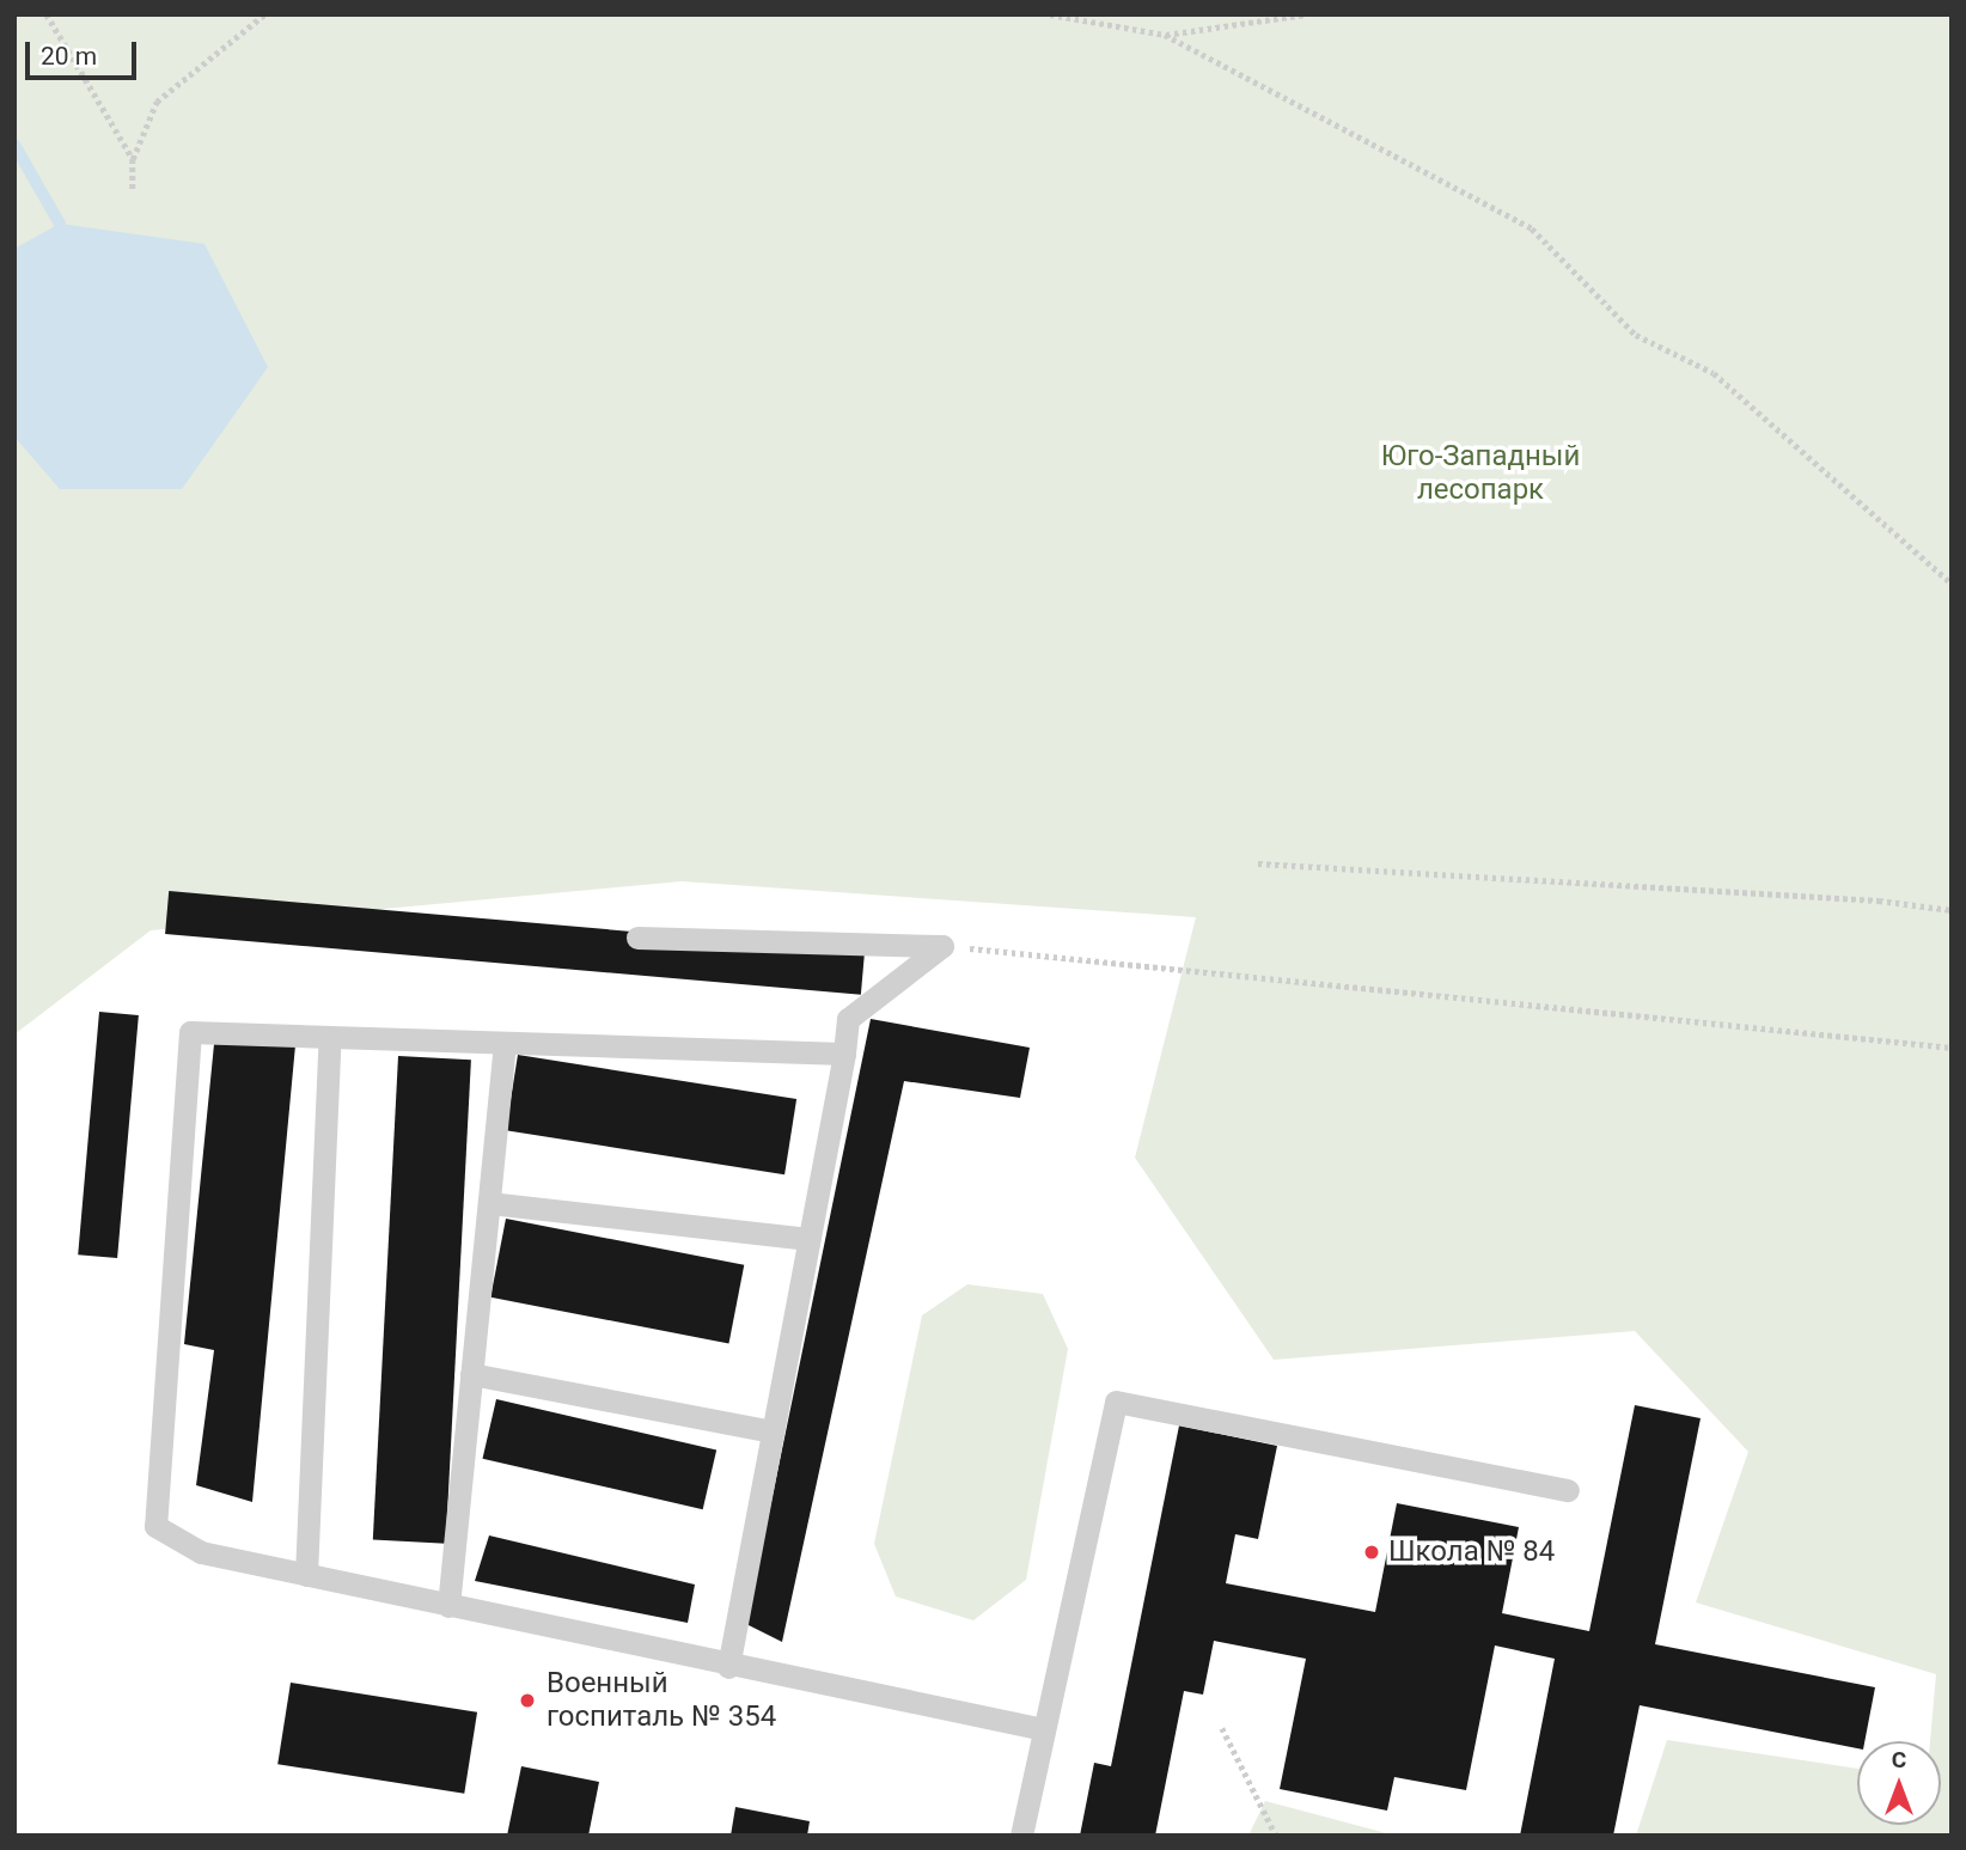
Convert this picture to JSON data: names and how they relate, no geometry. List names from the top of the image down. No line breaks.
{"parks":["Юго-Западный лесопарк"],"places":["Школа № 84","Военный госпиталь № 354"],"scale_bar":"20 m","north":"top"}
